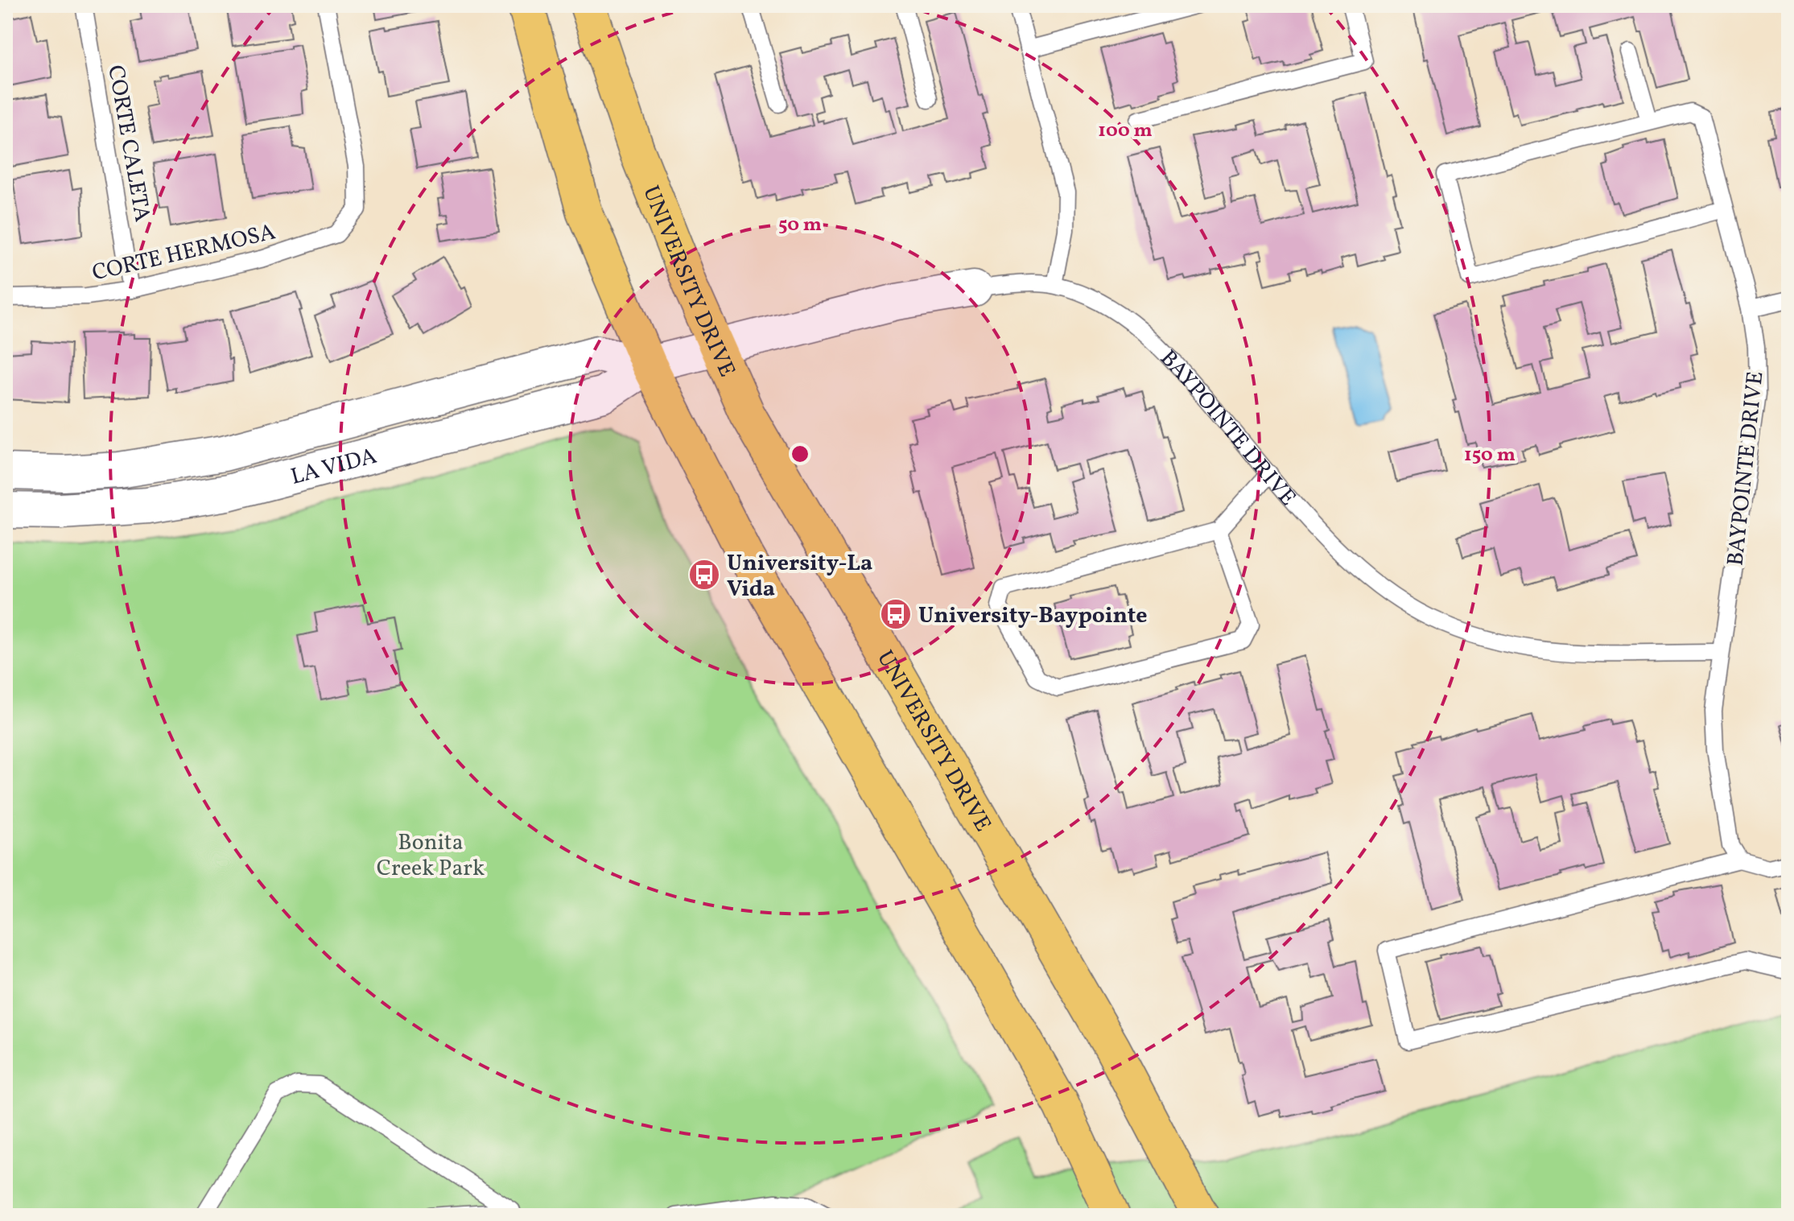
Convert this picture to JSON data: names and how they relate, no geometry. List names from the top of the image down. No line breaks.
{"streets":{"main road":["UNIVERSITY DRIVE"],"street":["BAYPOINTE DRIVE","LA VIDA"],"lane":["CORTE CALETA","CORTE HERMOSA"]},"crossings":[["CORTE CALETA","CORTE HERMOSA"],["UNIVERSITY DRIVE","BAYPOINTE DRIVE"],["UNIVERSITY DRIVE","LA VIDA"],["BAYPOINTE DRIVE","LA VIDA"]],"parks":["Bonita Creek Park"],"places":{"bus stop":["University-La Vida","University-Baypointe"]},"rings":["100 m","50 m","150 m"]}
